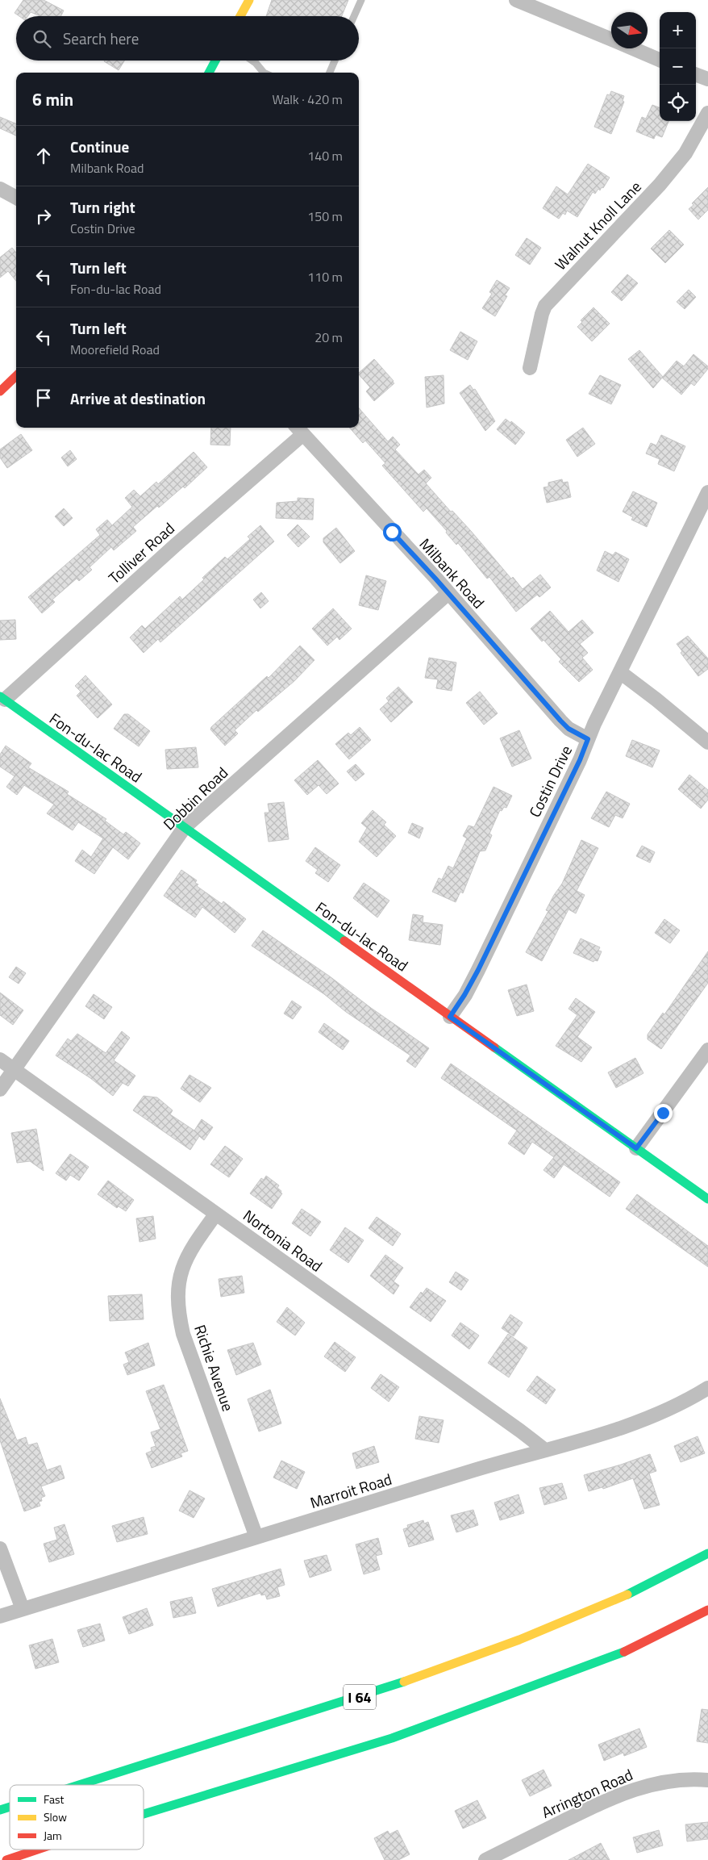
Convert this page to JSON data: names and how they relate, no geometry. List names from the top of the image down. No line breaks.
{"streets":{"main road":["Fon-du-lac Road","I 64"],"street":["Walnut Knoll Lane","Tolliver Road","Milbank Road","Costin Drive","Dobbin Road","Nortonia Road","Richie Avenue","Marroit Road","Arrington Road"]},"crossings":[["Tolliver Road","Milbank Road"],["Tolliver Road","Fon-du-lac Road"],["Milbank Road","Costin Drive"],["Milbank Road","Dobbin Road"],["Fon-du-lac Road","Costin Drive"],["Fon-du-lac Road","Dobbin Road"],["Dobbin Road","Nortonia Road"],["Nortonia Road","Richie Avenue"],["Nortonia Road","Marroit Road"],["Richie Avenue","Marroit Road"]],"legend":["Fast","Slow","Jam"],"north":"right","page":{"map_buttons":["+","−"],"search":"Search here","heading":["6 min","Walk · 420 m"],"list":[["Continue","Milbank Road","140 m"],["Turn right","Costin Drive","150 m"],["Turn left","Fon-du-lac Road","110 m"],["Turn left","Moorefield Road","20 m"],"Arrive at destination"]}}
